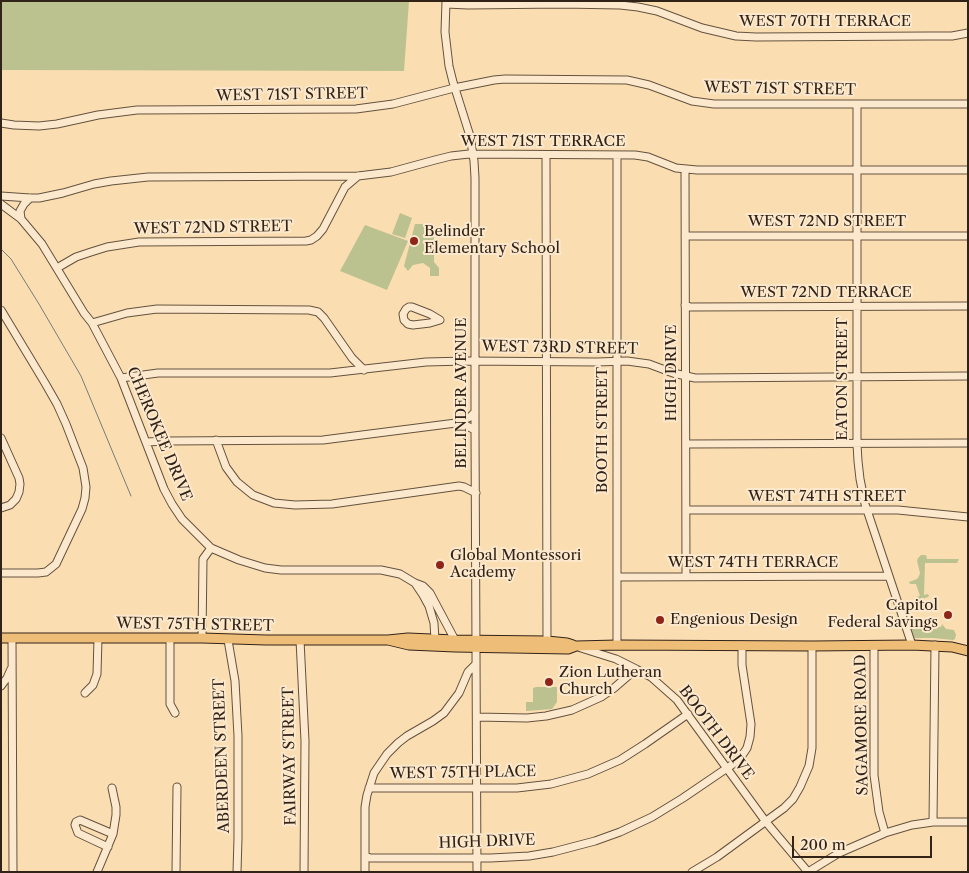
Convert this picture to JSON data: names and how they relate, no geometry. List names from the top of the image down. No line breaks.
{"streets":{"main road":["WEST 75TH STREET"],"street":["WEST 70TH TERRACE","WEST 71ST STREET","WEST 71ST TERRACE","WEST 72ND STREET","WEST 72ND TERRACE","WEST 73RD STREET","HIGH DRIVE","EATON STREET","BELINDER AVENUE","BOOTH STREET","CHEROKEE DRIVE","WEST 74TH STREET","WEST 74TH TERRACE","SAGAMORE ROAD","BOOTH DRIVE","ABERDEEN STREET","FAIRWAY STREET","WEST 75TH PLACE"]},"crossings":[["WEST 70TH TERRACE","BELINDER AVENUE"],["WEST 71ST STREET","EATON STREET"],["WEST 71ST STREET","BELINDER AVENUE"],["WEST 71ST TERRACE","WEST 72ND STREET"],["WEST 71ST TERRACE","HIGH DRIVE"],["WEST 71ST TERRACE","EATON STREET"],["WEST 71ST TERRACE","BELINDER AVENUE"],["WEST 71ST TERRACE","BOOTH STREET"],["WEST 72ND STREET","HIGH DRIVE"],["WEST 72ND STREET","EATON STREET"],["WEST 72ND STREET","CHEROKEE DRIVE"],["WEST 72ND TERRACE","HIGH DRIVE"],["WEST 72ND TERRACE","EATON STREET"],["WEST 73RD STREET","HIGH DRIVE"],["WEST 73RD STREET","EATON STREET"],["WEST 73RD STREET","BELINDER AVENUE"],["WEST 73RD STREET","BOOTH STREET"],["WEST 73RD STREET","CHEROKEE DRIVE"],["HIGH DRIVE","BELINDER AVENUE"],["HIGH DRIVE","WEST 74TH STREET"],["HIGH DRIVE","WEST 74TH TERRACE"],["HIGH DRIVE","WEST 75TH STREET"],["HIGH DRIVE","BOOTH DRIVE"],["EATON STREET","WEST 74TH STREET"],["EATON STREET","WEST 74TH TERRACE"],["EATON STREET","WEST 75TH STREET"],["BELINDER AVENUE","WEST 75TH STREET"],["BELINDER AVENUE","WEST 75TH PLACE"],["BOOTH STREET","WEST 74TH TERRACE"],["BOOTH STREET","WEST 75TH STREET"],["CHEROKEE DRIVE","WEST 75TH STREET"],["WEST 75TH STREET","SAGAMORE ROAD"],["WEST 75TH STREET","BOOTH DRIVE"],["WEST 75TH STREET","ABERDEEN STREET"],["WEST 75TH STREET","FAIRWAY STREET"],["BOOTH DRIVE","WEST 75TH PLACE"]],"places":["Belinder Elementary School","Global Montessori Academy","Capitol Federal Savings","Engenious Design","Zion Lutheran Church"],"scale_bar":"200 m"}
